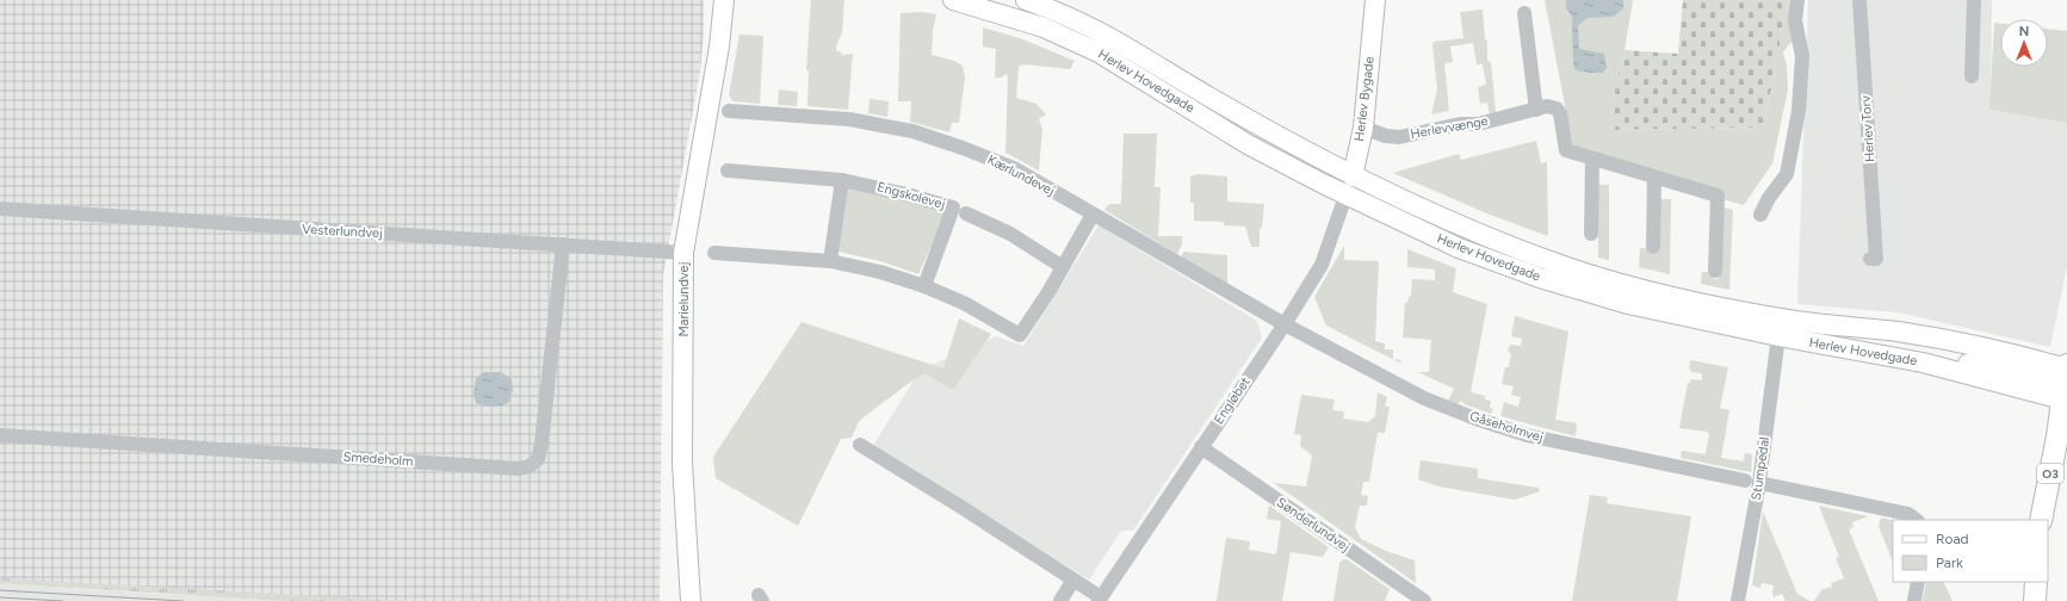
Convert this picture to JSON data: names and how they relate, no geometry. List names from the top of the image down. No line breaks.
{"streets":{"main road":["Herlev Hovedgade","Herlev Bygade","Marielundvej","O3"],"street":["Herlevvænge","Herlev Torv","Kærlundevej","Engskolevej","Vesterlundvej","Engløbet","Gåseholmvej","Smedeholm","Stumpedal","Sønderlundvej"]},"crossings":[["Herlev Hovedgade","Herlev Bygade"],["Herlev Hovedgade","Engløbet"],["Herlev Hovedgade","Stumpedal"],["Herlev Hovedgade","O3"],["Herlev Bygade","Herlevvænge"],["Herlev Bygade","Engløbet"],["Kærlundevej","Engløbet"],["Kærlundevej","Gåseholmvej"],["Vesterlundvej","Marielundvej"],["Vesterlundvej","Smedeholm"],["Engløbet","Gåseholmvej"],["Engløbet","Sønderlundvej"],["Gåseholmvej","Stumpedal"]],"legend":["Road","Park"],"north":"top"}
